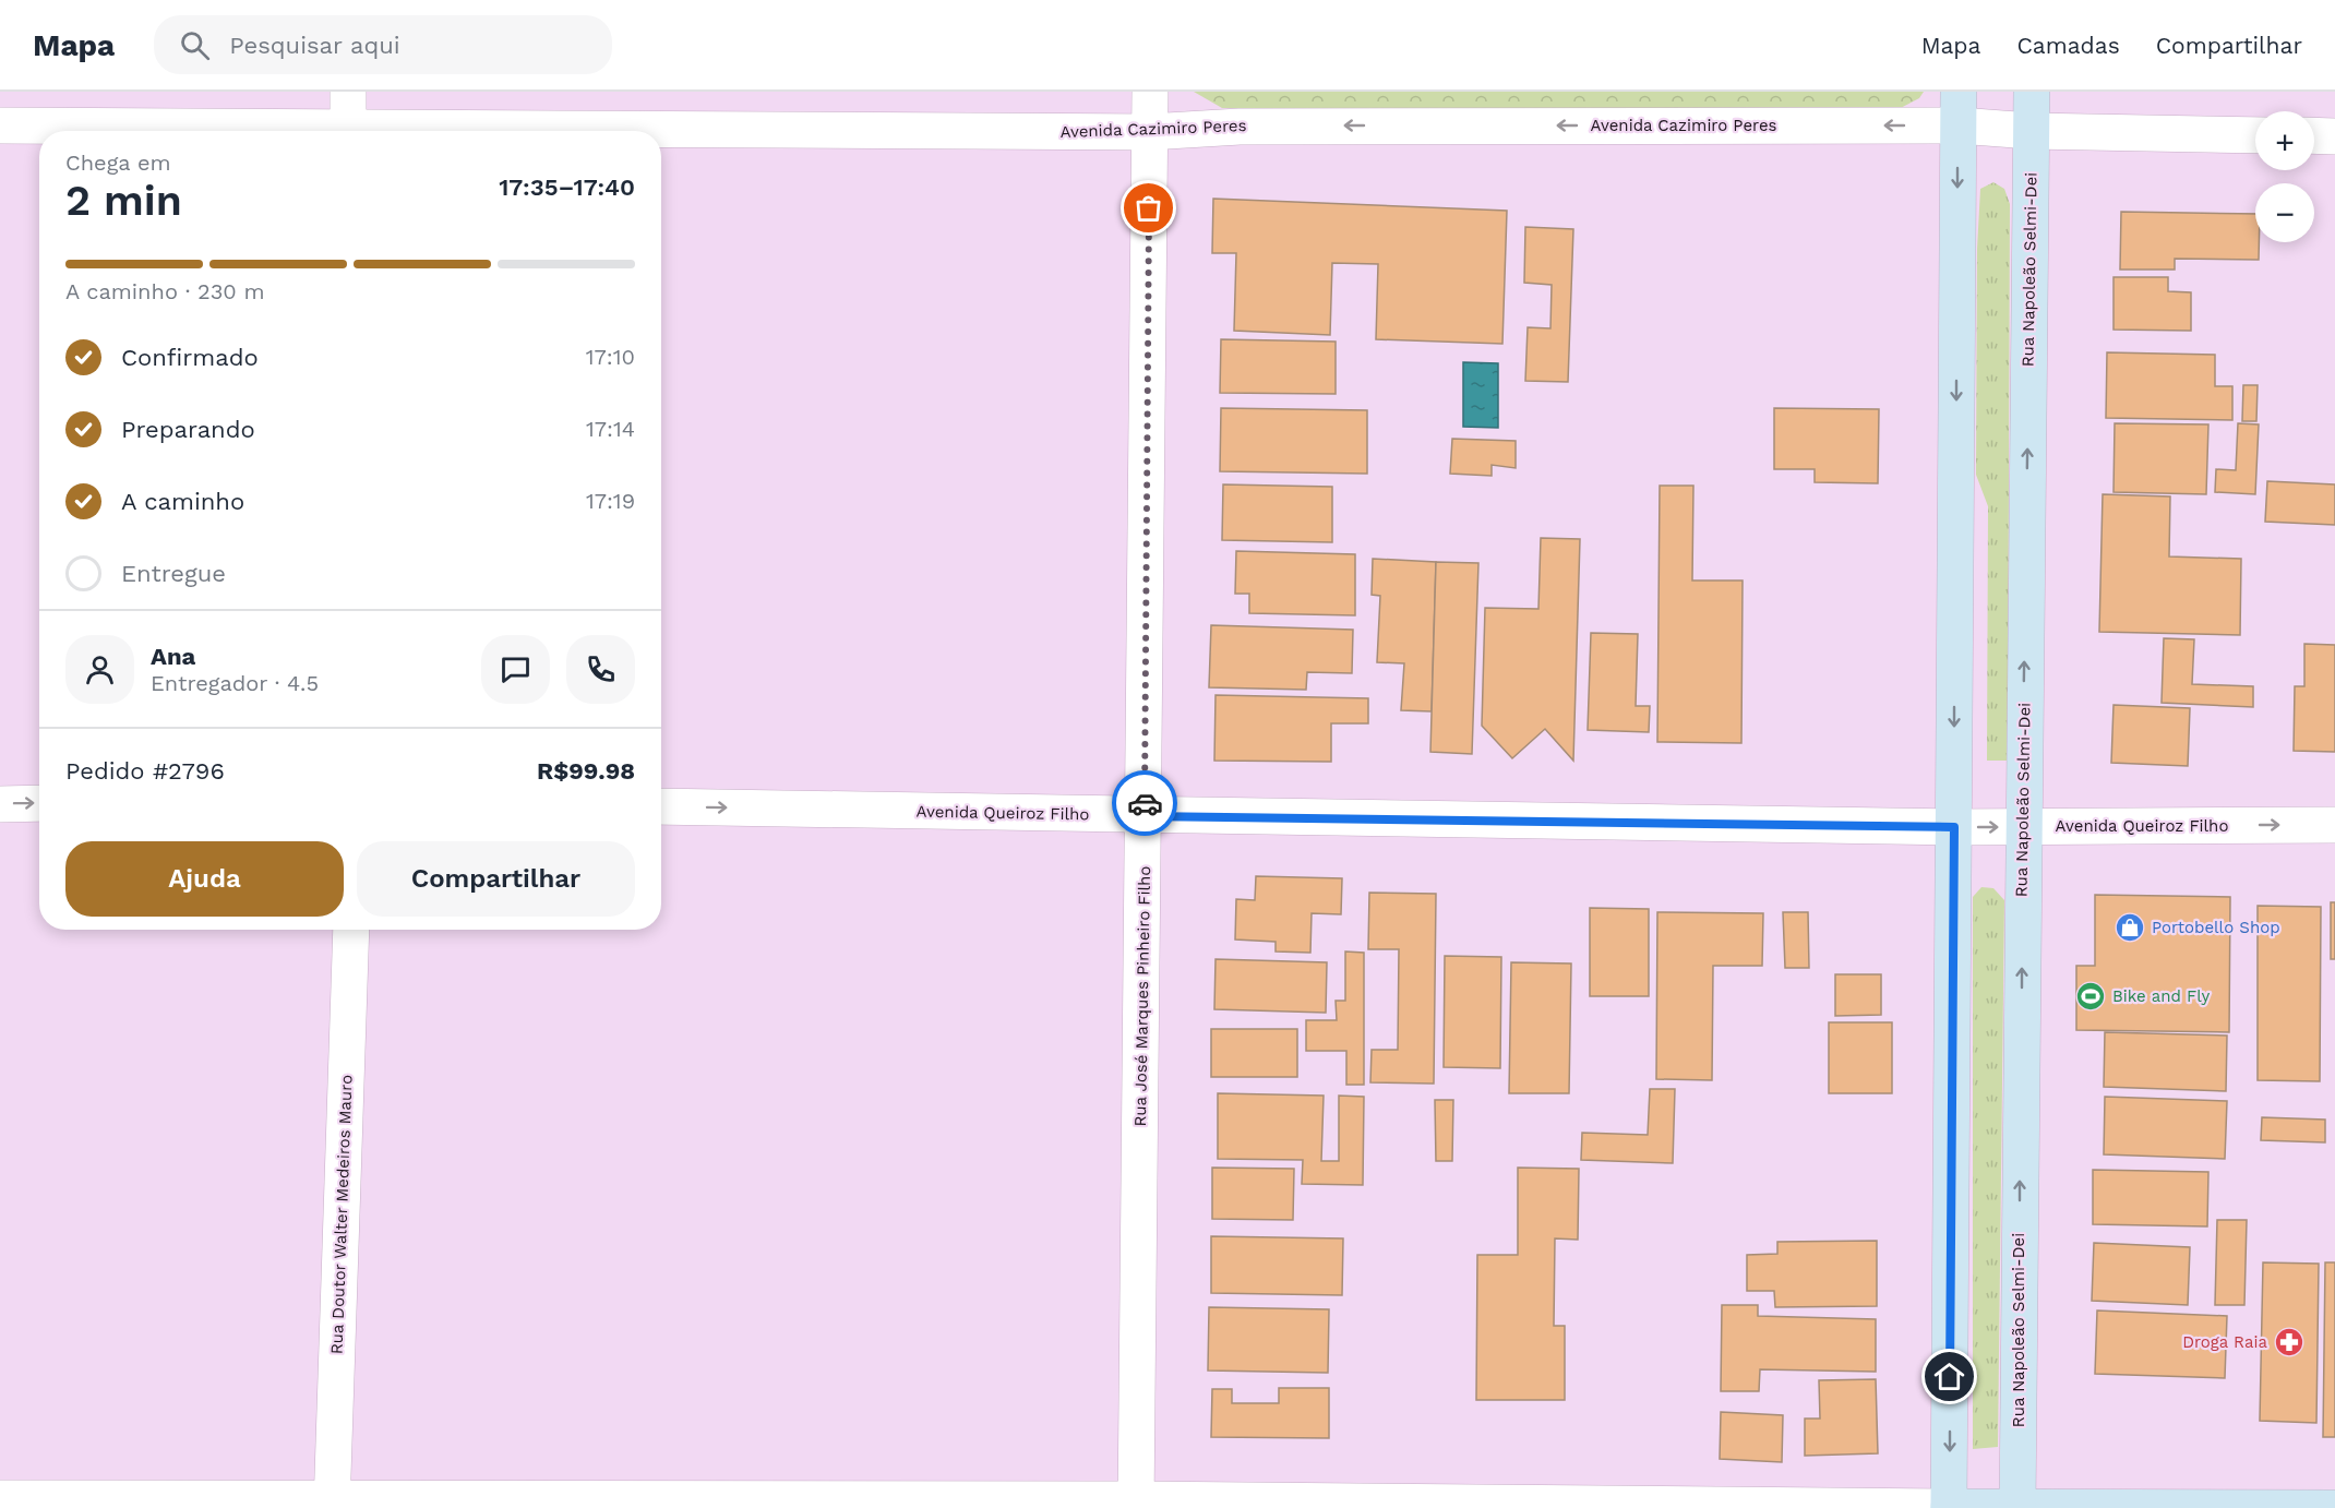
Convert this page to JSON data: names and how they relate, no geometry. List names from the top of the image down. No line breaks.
{"streets":{"main road":["Rua Napoleão Selmi-Dei"],"street":["Avenida Cazimiro Peres","Avenida Queiroz Filho","Rua José Marques Pinheiro Filho","Rua Doutor Walter Medeiros Mauro"]},"crossings":[["Avenida Cazimiro Peres","Rua Napoleão Selmi-Dei"],["Avenida Cazimiro Peres","Rua José Marques Pinheiro Filho"],["Rua Napoleão Selmi-Dei","Avenida Queiroz Filho"],["Avenida Queiroz Filho","Rua José Marques Pinheiro Filho"]],"one_way":["Avenida Cazimiro Peres","Avenida Queiroz Filho"],"places":{"shop":["Portobello Shop"],"sports":["Bike and Fly"],"pharmacy":["Droga Raia"]},"page":{"header":"Mapa","search":"Pesquisar aqui","nav":["Mapa","Camadas","Compartilhar"],"map_buttons":["+","−"],"heading":["2 min","Chega em","17:35–17:40"],"panel":["Ana","Entregador · 4.5","Pedido #2796","R$99.98"],"bar":"A caminho · 230 m","list":[["Confirmado","17:10"],["Preparando","17:14"],["A caminho","17:19"],"Entregue"],"buttons":["Ajuda","Compartilhar"]}}
